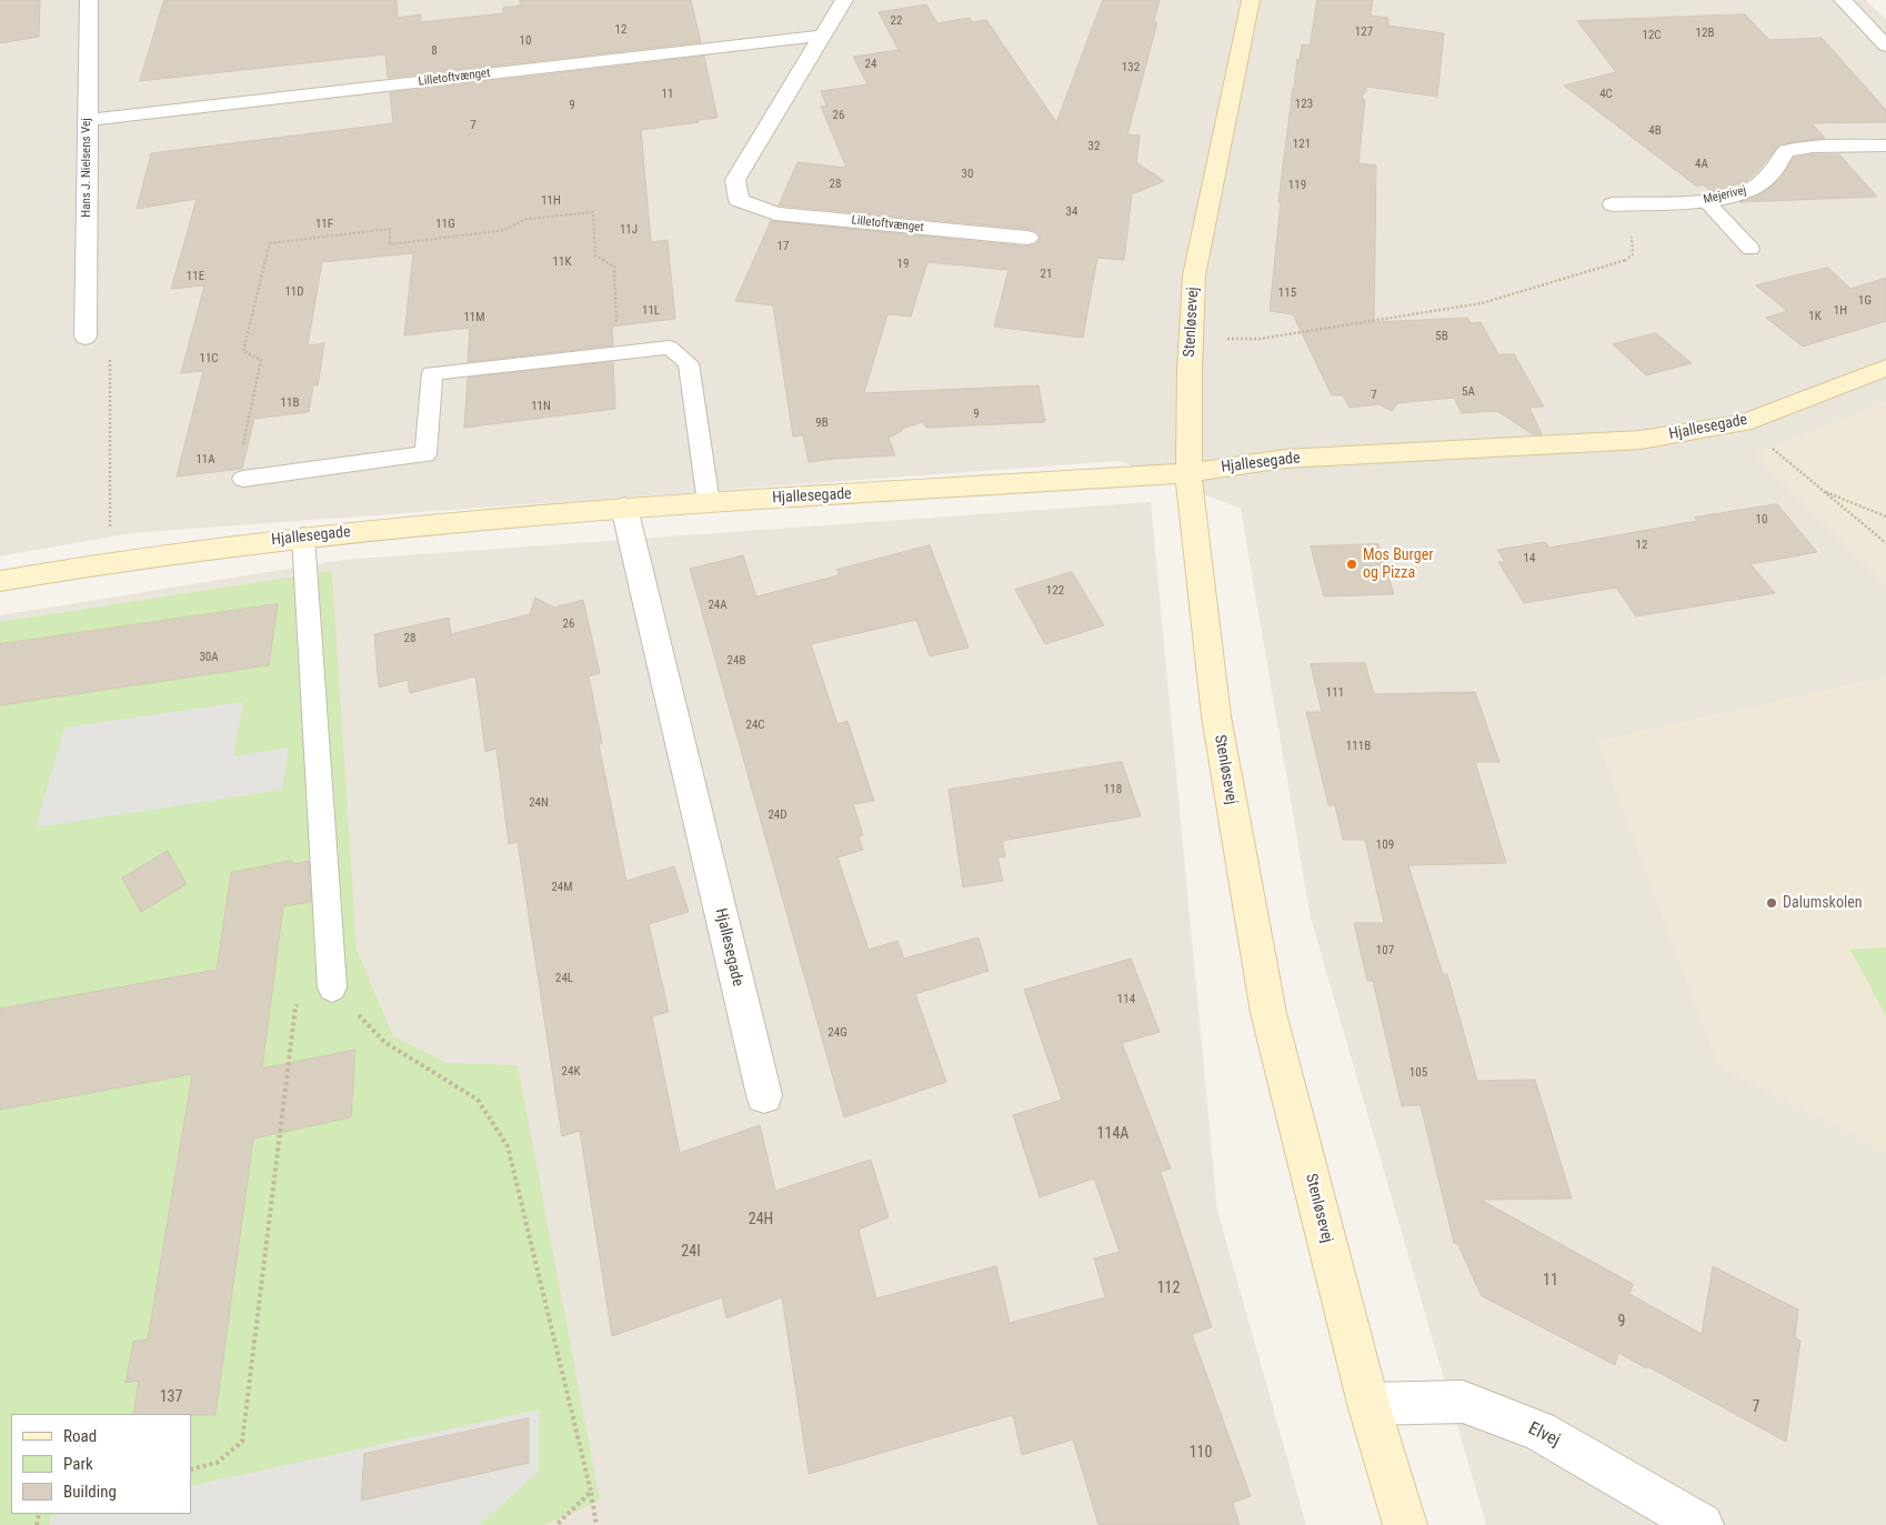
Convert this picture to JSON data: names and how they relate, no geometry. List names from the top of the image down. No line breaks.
{"streets":{"street":["Lilletoftvænget","Hans J. Nielsens Vej","Mejerivej","Stenløsevej","Hjallesegade","Elvej"]},"crossings":[["Lilletoftvænget","Hans J. Nielsens Vej"],["Stenløsevej","Hjallesegade"],["Stenløsevej","Elvej"]],"places":["Mos Burger og Pizza","Dalumskolen"],"house_numbers":["22","12","127","12B","12C","10","8","24","132","11","4C","123","9","26","7","4B","121","32","4A","30","28","119","11H","34","11F","11G","11J","17","11K","19","21","11E","11D","115","1G","11L","1H","1K","11M","5B","11C","5A","7","11B","11N","9","9B","11A","10","12","14","122","24A","26","28","30A","24B","111","24C","111B","118","24N","24D","109","24M","107","24L","114","24G","24K","105","114A","24H","24I","11","112","9","137","7","110"],"legend":["Road","Park","Building"]}
